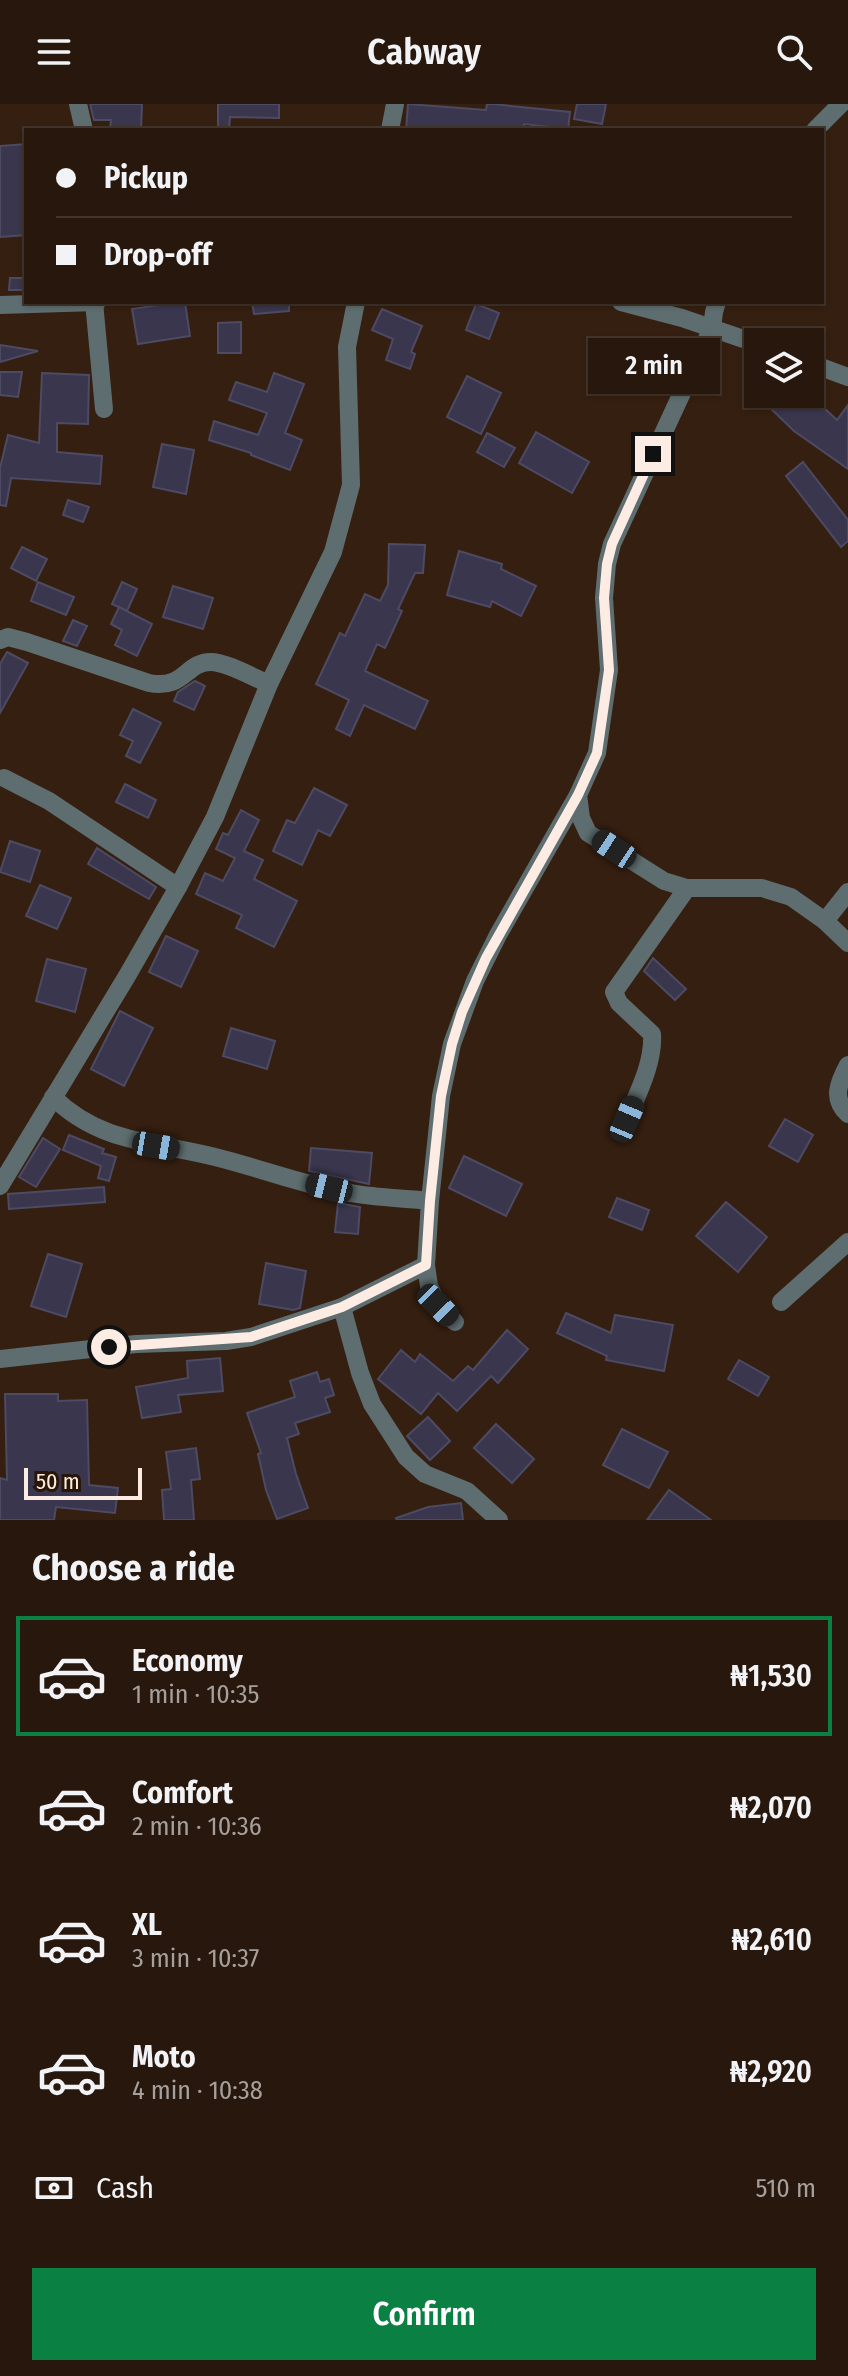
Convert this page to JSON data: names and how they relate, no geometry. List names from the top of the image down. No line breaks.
{"scale_bar":"50 m","page":{"header":"Cabway","banner":["Pickup","Drop-off"],"bubble":"2 min","scale":"50 m","heading":"Choose a ride","list":[{"name":"Economy","note":"1 min · 10:35","value":"₦1,530"},{"name":"Comfort","note":"2 min · 10:36","value":"₦2,070"},{"name":"XL","note":"3 min · 10:37","value":"₦2,610"},{"name":"Moto","note":"4 min · 10:38","value":"₦2,920"}],"pay":["Cash","510 m"],"buttons":"Confirm"}}
